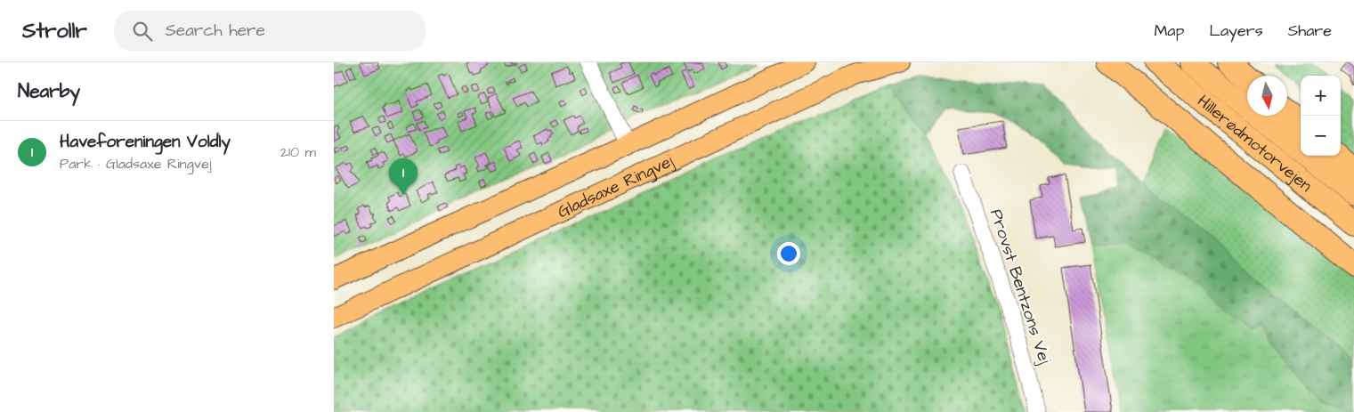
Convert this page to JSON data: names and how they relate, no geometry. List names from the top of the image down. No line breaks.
{"streets":{"highway":["Hillerødmotorvejen"],"main road":["Gladsaxe Ringvej"],"street":["Provst Bentzons Vej"]},"north":"bottom","page":{"header":"Strollr","search":"Search here","nav":["Map","Layers","Share"],"heading":"Nearby","map_buttons":["+","−"],"list":[{"mark":"1","name":"Haveforeningen Voldly","note":"Park · Gladsaxe Ringvej","value":"210 m"}],"pins":"1"}}
